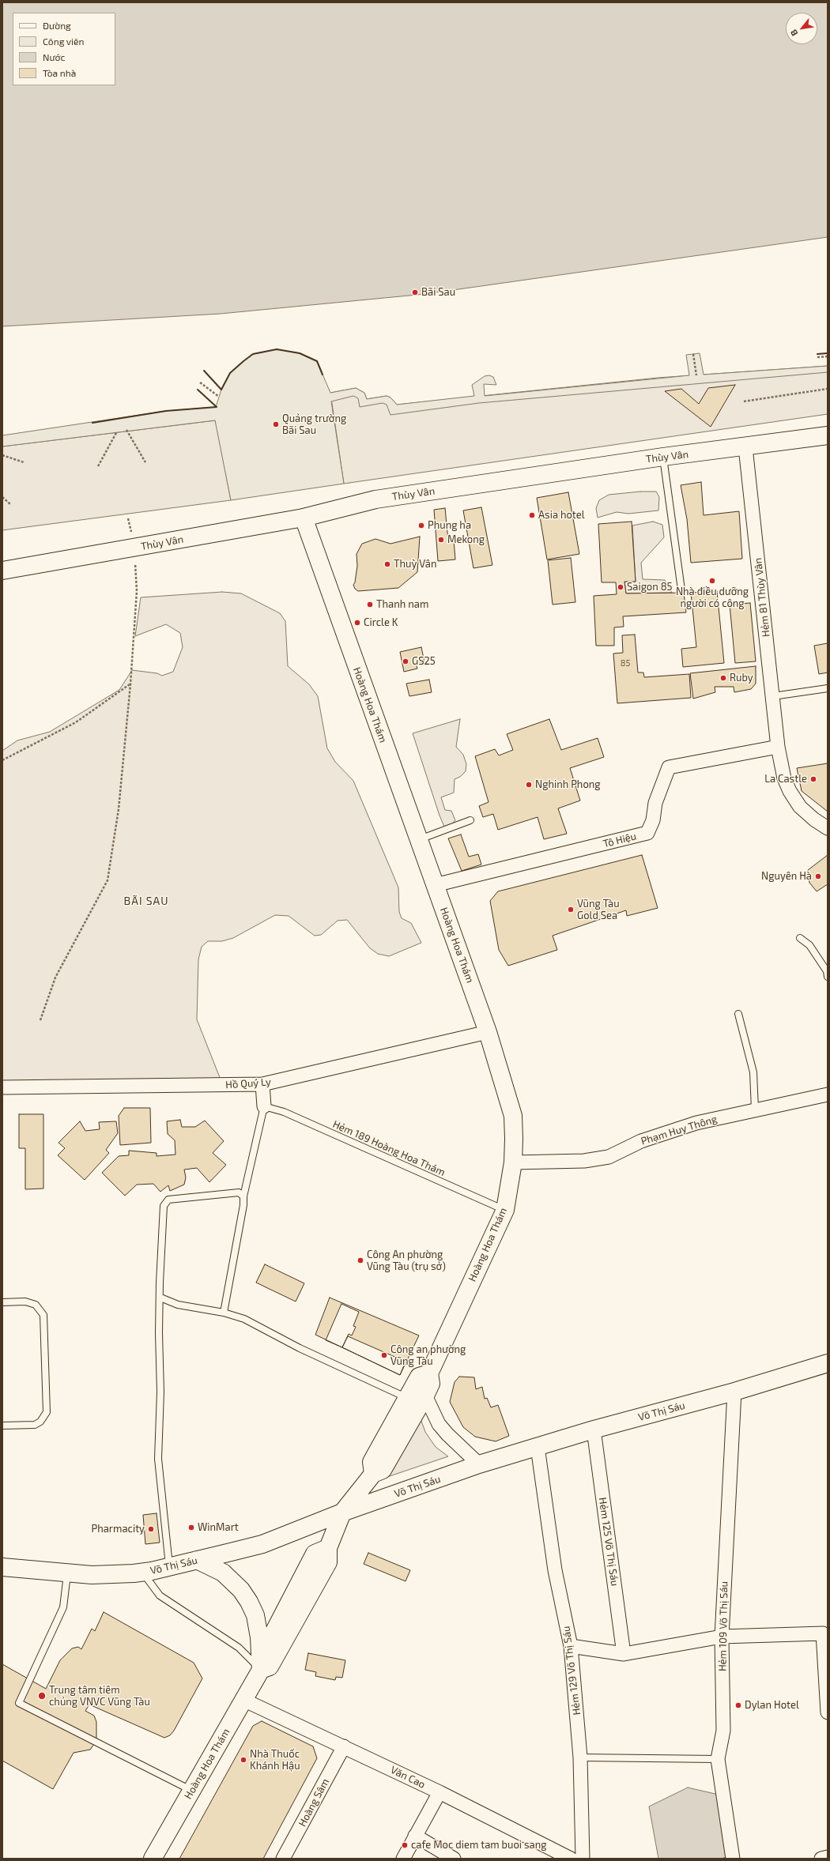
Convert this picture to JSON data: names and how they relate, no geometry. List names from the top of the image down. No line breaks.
{"streets":{"main road":["Thùy Vân","Hoàng Hoa Thám","Võ Thị Sáu"],"street":["Hẻm 81 Thùy Vân","Tô Hiệu","Hồ Quý Ly","Phạm Huy Thông","Hẻm 125 Võ Thị Sáu","Hẻm 109 Võ Thị Sáu","Hẻm 129 Võ Thị Sáu","Văn Cao","Hoàng Sâm"],"lane":["Hẻm 189 Hoàng Hoa Thám"]},"crossings":[["Thùy Vân","Hẻm 81 Thùy Vân"],["Thùy Vân","Hoàng Hoa Thám"],["Hẻm 81 Thùy Vân","Tô Hiệu"],["Hoàng Hoa Thám","Tô Hiệu"],["Hoàng Hoa Thám","Hồ Quý Ly"],["Hoàng Hoa Thám","Phạm Huy Thông"],["Hoàng Hoa Thám","Hẻm 189 Hoàng Hoa Thám"],["Hoàng Hoa Thám","Võ Thị Sáu"],["Hoàng Hoa Thám","Văn Cao"],["Võ Thị Sáu","Hẻm 125 Võ Thị Sáu"],["Võ Thị Sáu","Hẻm 109 Võ Thị Sáu"],["Võ Thị Sáu","Hẻm 129 Võ Thị Sáu"],["Văn Cao","Hoàng Sâm"]],"districts":["BÃI SAU"],"places":["Bãi Sau","Quảng trường Bãi Sau","Asia hotel","Phung ha","Mekong","Thuỳ Vân","Nhà điều dưỡng người có công","Saigon 85","Thanh nam","Circle K","GS25","Ruby","La Castle","Nghinh Phong","Nguyên Hà","Vũng Tàu Gold Sea","Công An phường Vũng Tàu (trụ sở)","Công an phường Vũng Tàu","WinMart","Pharmacity","Trung tâm tiêm chủng VNVC Vũng Tàu","Dylan Hotel","Nhà Thuốc Khánh Hậu","cafe Moc diem tam buoi sang"],"house_numbers":["85"],"legend":["Đường","Công viên","Nước","Tòa nhà"],"north":"bottom left"}
